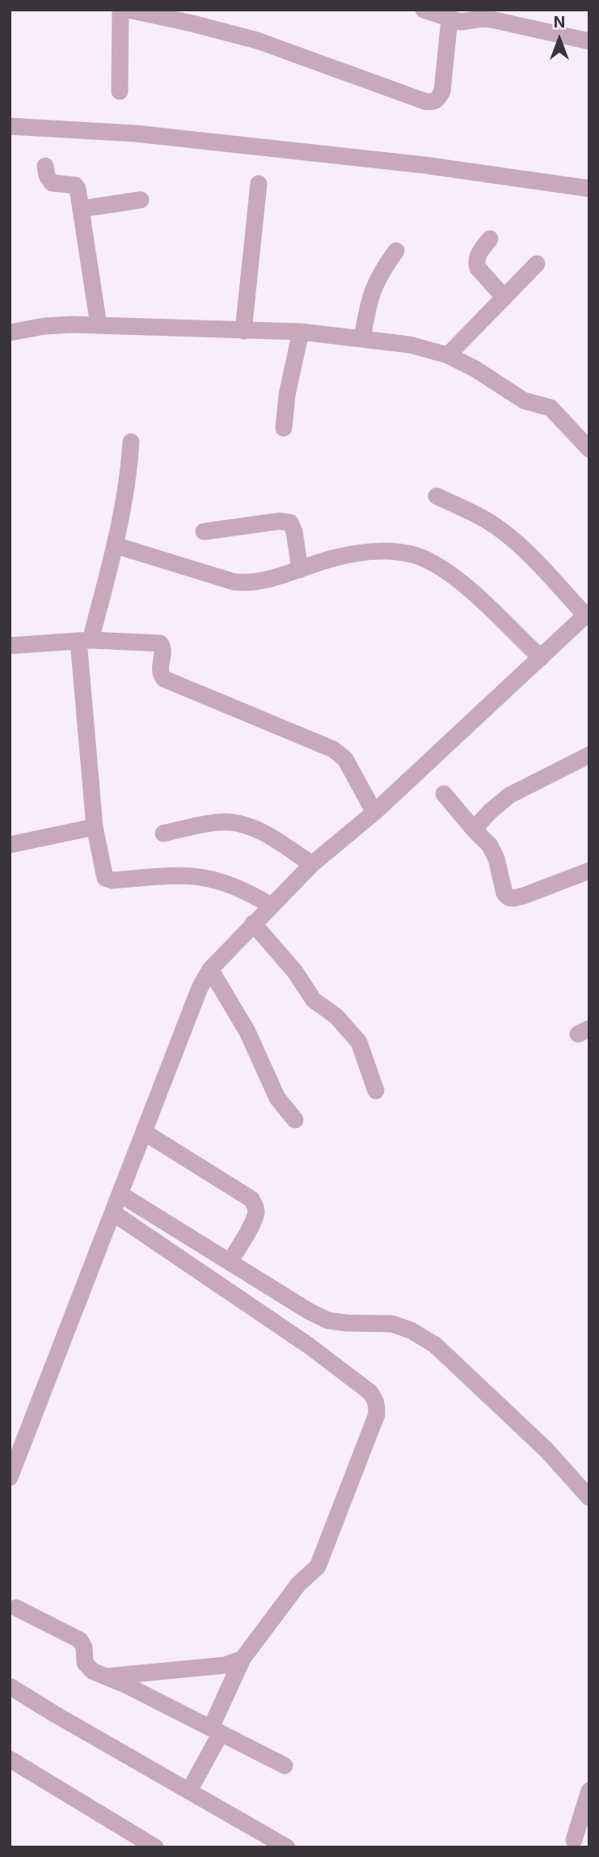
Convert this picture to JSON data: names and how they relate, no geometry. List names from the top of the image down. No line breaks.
{"north":"top"}
